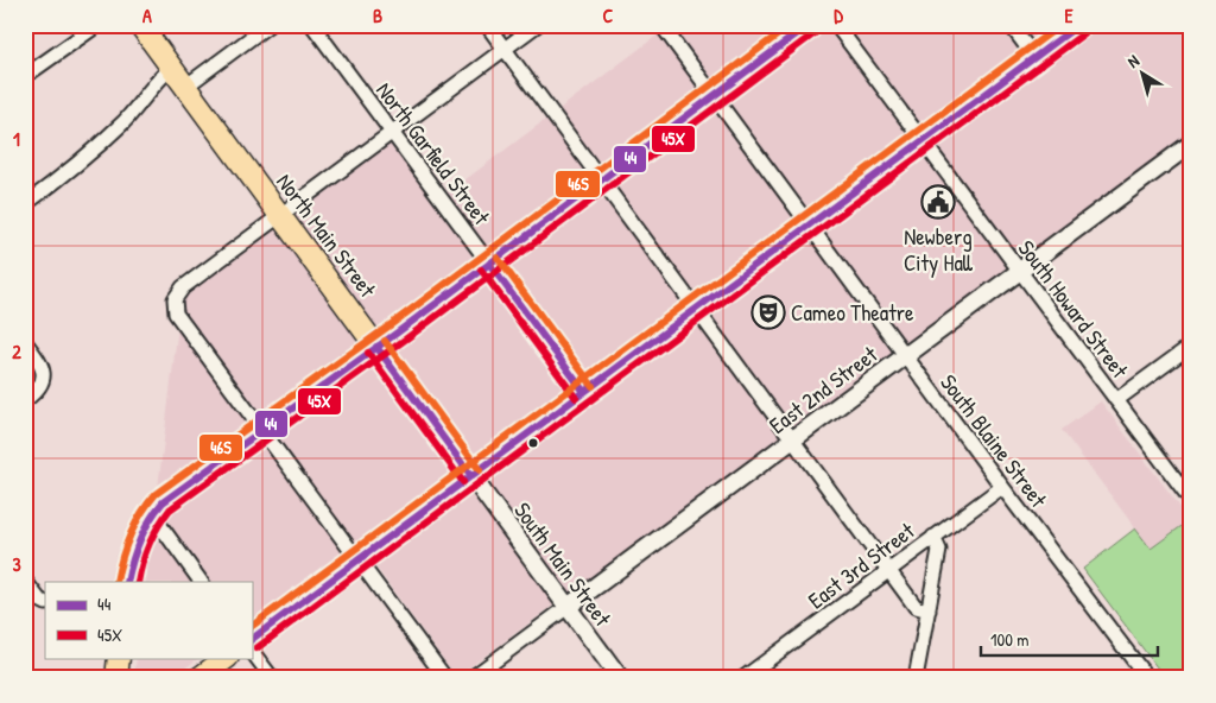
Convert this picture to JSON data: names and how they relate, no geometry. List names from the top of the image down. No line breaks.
{"streets":{"main road":["North Main Street"],"street":["North Garfield Street","South Howard Street","East 2nd Street","South Blaine Street","South Main Street","East 3rd Street"]},"crossings":[["North Main Street","South Main Street"],["South Howard Street","East 2nd Street"],["East 2nd Street","South Blaine Street"],["East 2nd Street","South Main Street"],["South Blaine Street","East 3rd Street"]],"places":{"public building":["Newberg City Hall"],"theatre":["Cameo Theatre"]},"lines":["transit line 44","transit line 46S","transit line 45X"],"legend":["44","45X"],"scale_bar":"100 m","north":"top left","grid":{"columns":["A","B","C","D","E"],"rows":["1","2","3"]}}
